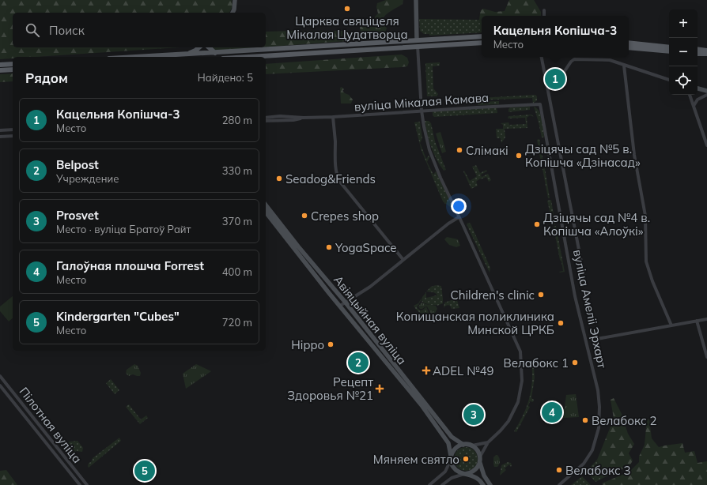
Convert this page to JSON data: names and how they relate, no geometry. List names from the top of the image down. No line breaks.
{"streets":{"main road":["Авіяцыйная вуліца"],"street":["вуліца Мікалая Камава","вуліца Амеліі Эрхарт","Пілотная вуліца"]},"crossings":[["вуліца Мікалая Камава","вуліца Амеліі Эрхарт"]],"places":{"other":["Царква свяціцеля Мікалая Цудатворца","Слімакі","Дзіцячы сад №5 в. Копішча «Дзінасад»","Seadog&Friends","Crepes shop","Дзіцячы сад №4 в. Копішча «Алоўкі»","YogaSpace","Children's clinic","Копищанская поликлиника Минской ЦРКБ","Hippo","Велабокс 1","Велабокс 2","Мяняем святло","Велабокс 3"],"health":["ADEL №49","Рецепт Здоровья №21"]},"page":{"map_buttons":["+","−"],"search":"Поиск","popup":["Кацельня Копішча-3","Место"],"heading":["Рядом","Найдено: 5"],"pins":["1","2","4","3","5"],"list":[{"mark":"1","name":"Кацельня Копішча-3","note":"Место","value":"280 m"},{"mark":"2","name":"Belpost","note":"Учреждение","value":"330 m"},{"mark":"3","name":"Prosvet","note":"Место · вуліца Братоў Райт","value":"370 m"},{"mark":"4","name":"Галоўная плошча Forrest","note":"Место","value":"400 m"},{"mark":"5","name":"Kindergarten \"Cubes\"","note":"Место","value":"720 m"}]}}
